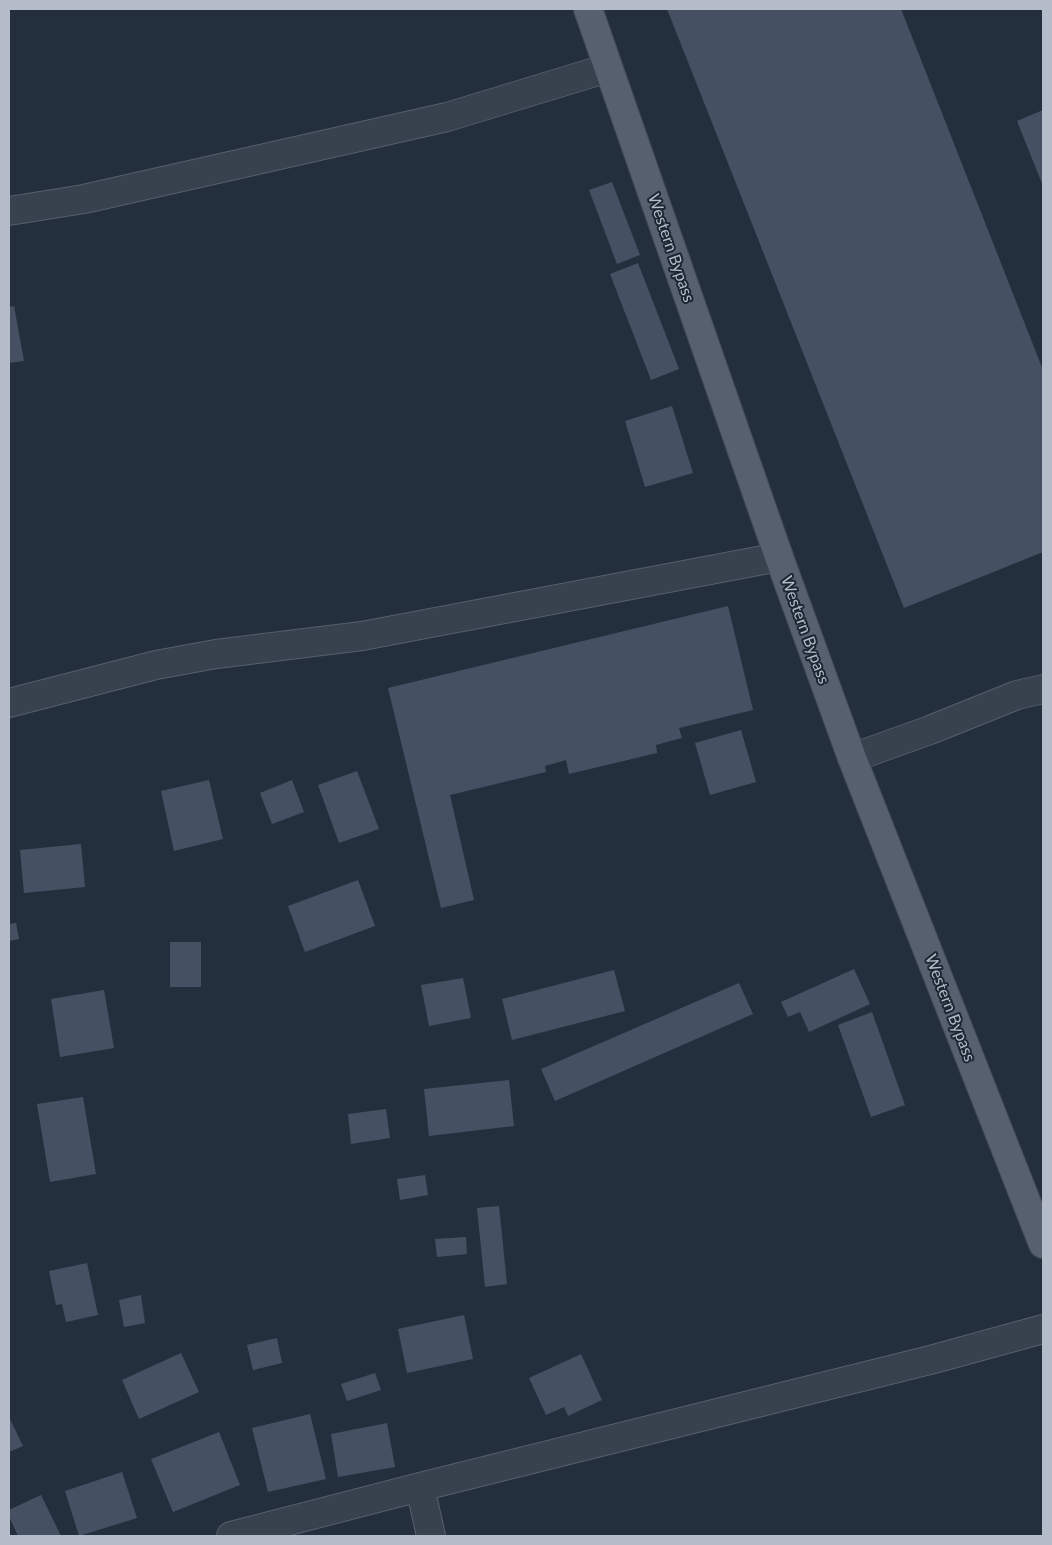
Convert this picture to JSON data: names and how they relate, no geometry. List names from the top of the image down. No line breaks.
{"streets":{"main road":["Western Bypass"]}}
